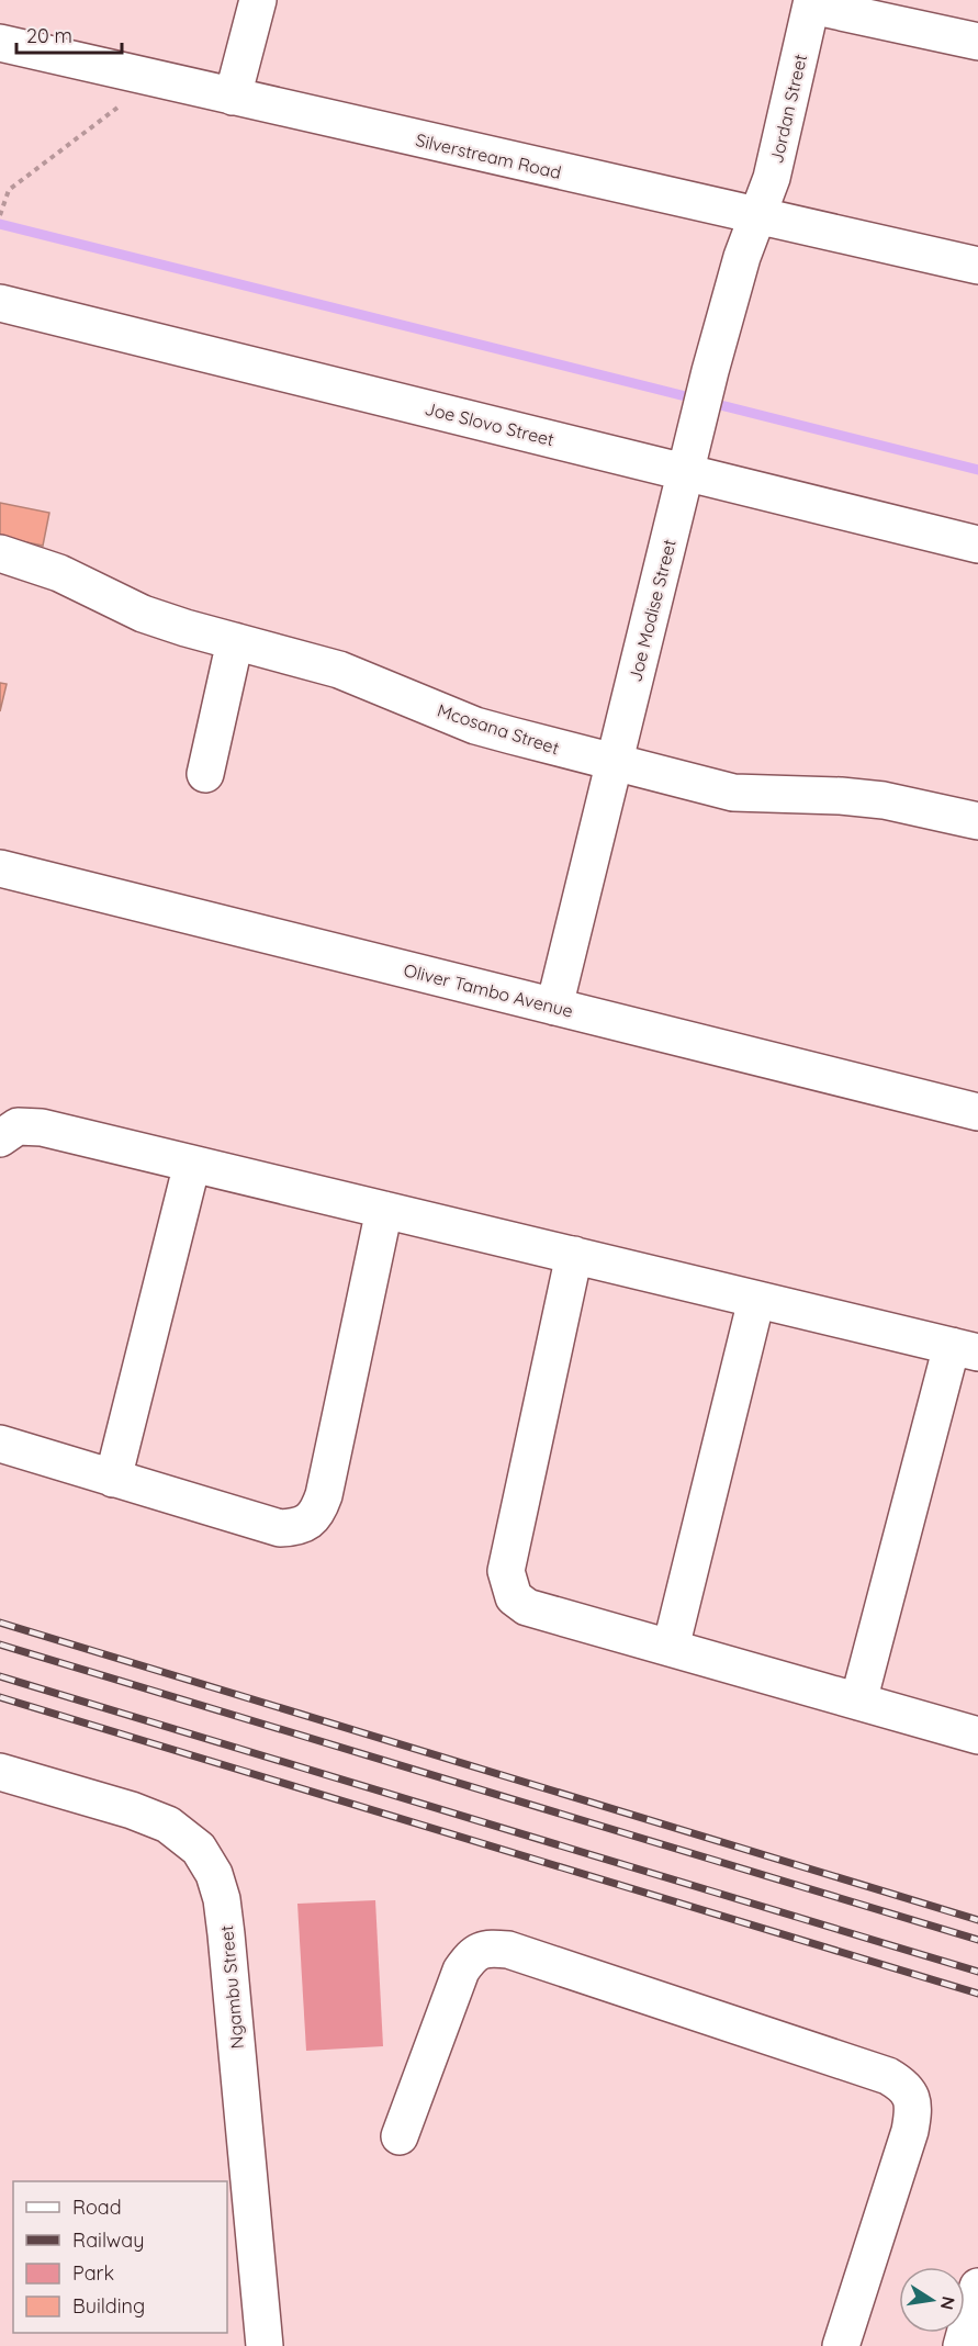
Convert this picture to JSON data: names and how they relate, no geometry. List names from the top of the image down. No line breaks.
{"streets":{"street":["Jordan Street","Silverstream Road","Joe Slovo Street","Joe Modise Street","Mcosana Street","Oliver Tambo Avenue","Ngambu Street"]},"crossings":[["Jordan Street","Silverstream Road"],["Jordan Street","Joe Modise Street"],["Silverstream Road","Joe Modise Street"],["Joe Slovo Street","Joe Modise Street"],["Joe Modise Street","Mcosana Street"],["Joe Modise Street","Oliver Tambo Avenue"]],"legend":["Road","Railway","Park","Building"],"scale_bar":"20 m","north":"right"}
